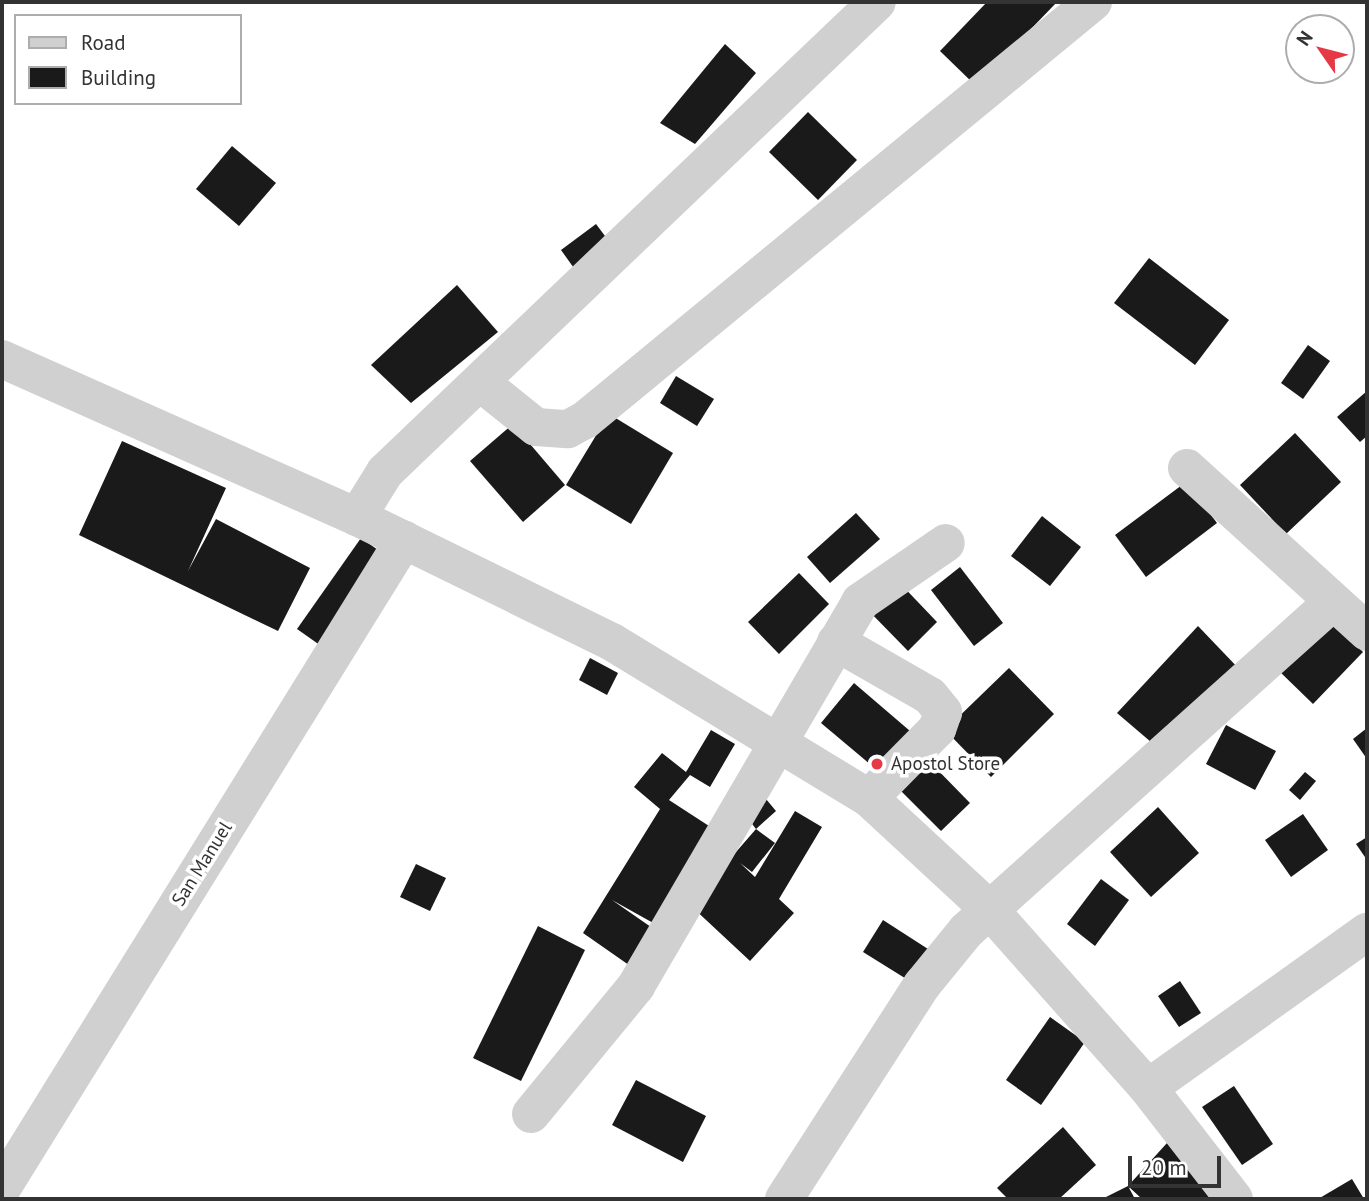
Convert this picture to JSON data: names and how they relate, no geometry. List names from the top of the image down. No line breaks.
{"streets":{"street":["San Manuel"]},"places":["Apostol Store"],"legend":["Road","Building"],"scale_bar":"20 m","north":"top left"}
